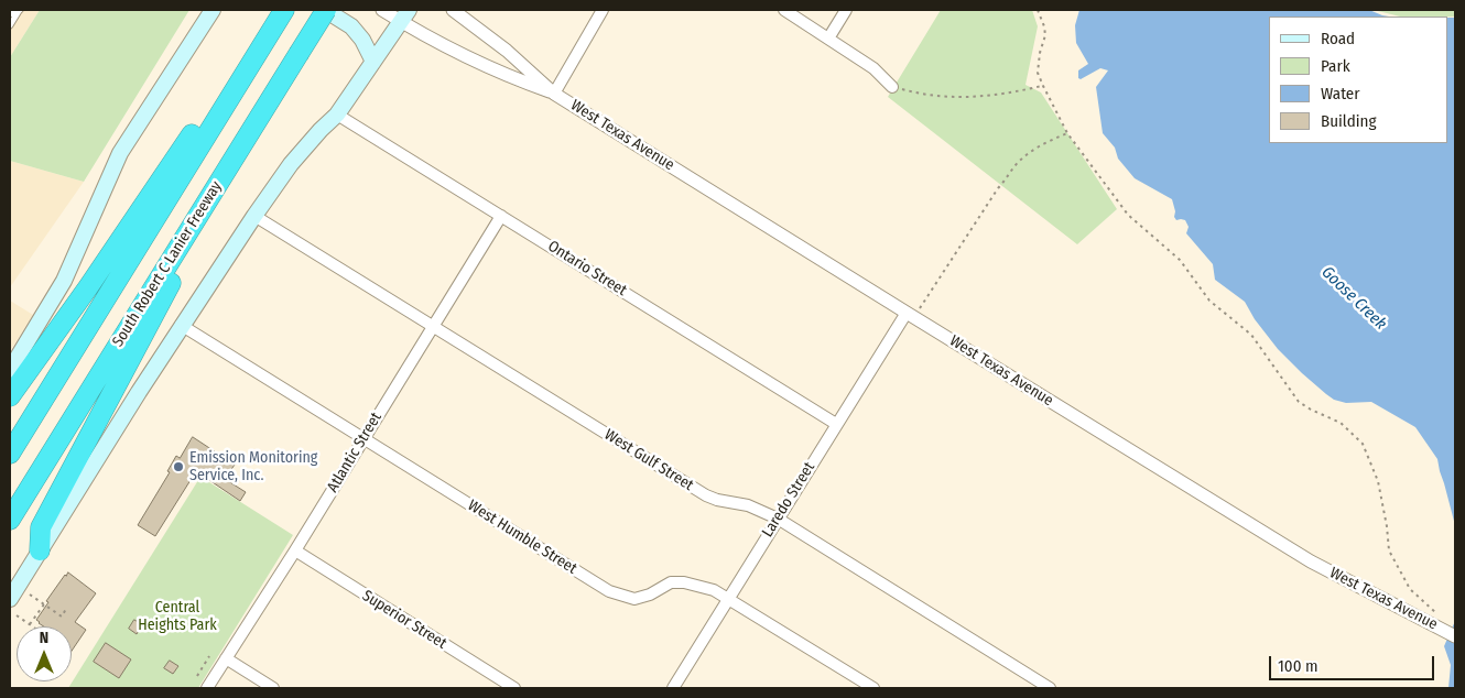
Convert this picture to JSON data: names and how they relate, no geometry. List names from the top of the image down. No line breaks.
{"streets":{"highway":["South Robert C Lanier Freeway"],"street":["West Texas Avenue","Ontario Street","Atlantic Street","West Gulf Street","Laredo Street","West Humble Street","Superior Street"]},"crossings":[["West Texas Avenue","Laredo Street"],["Ontario Street","Atlantic Street"],["Ontario Street","Laredo Street"],["Atlantic Street","West Gulf Street"],["Atlantic Street","West Humble Street"],["Atlantic Street","Superior Street"],["West Gulf Street","Laredo Street"],["Laredo Street","West Humble Street"]],"water":["Goose Creek"],"parks":["Central Heights Park"],"places":["Emission Monitoring Service, Inc."],"legend":["Road","Park","Water","Building"],"scale_bar":"100 m","north":"top"}
